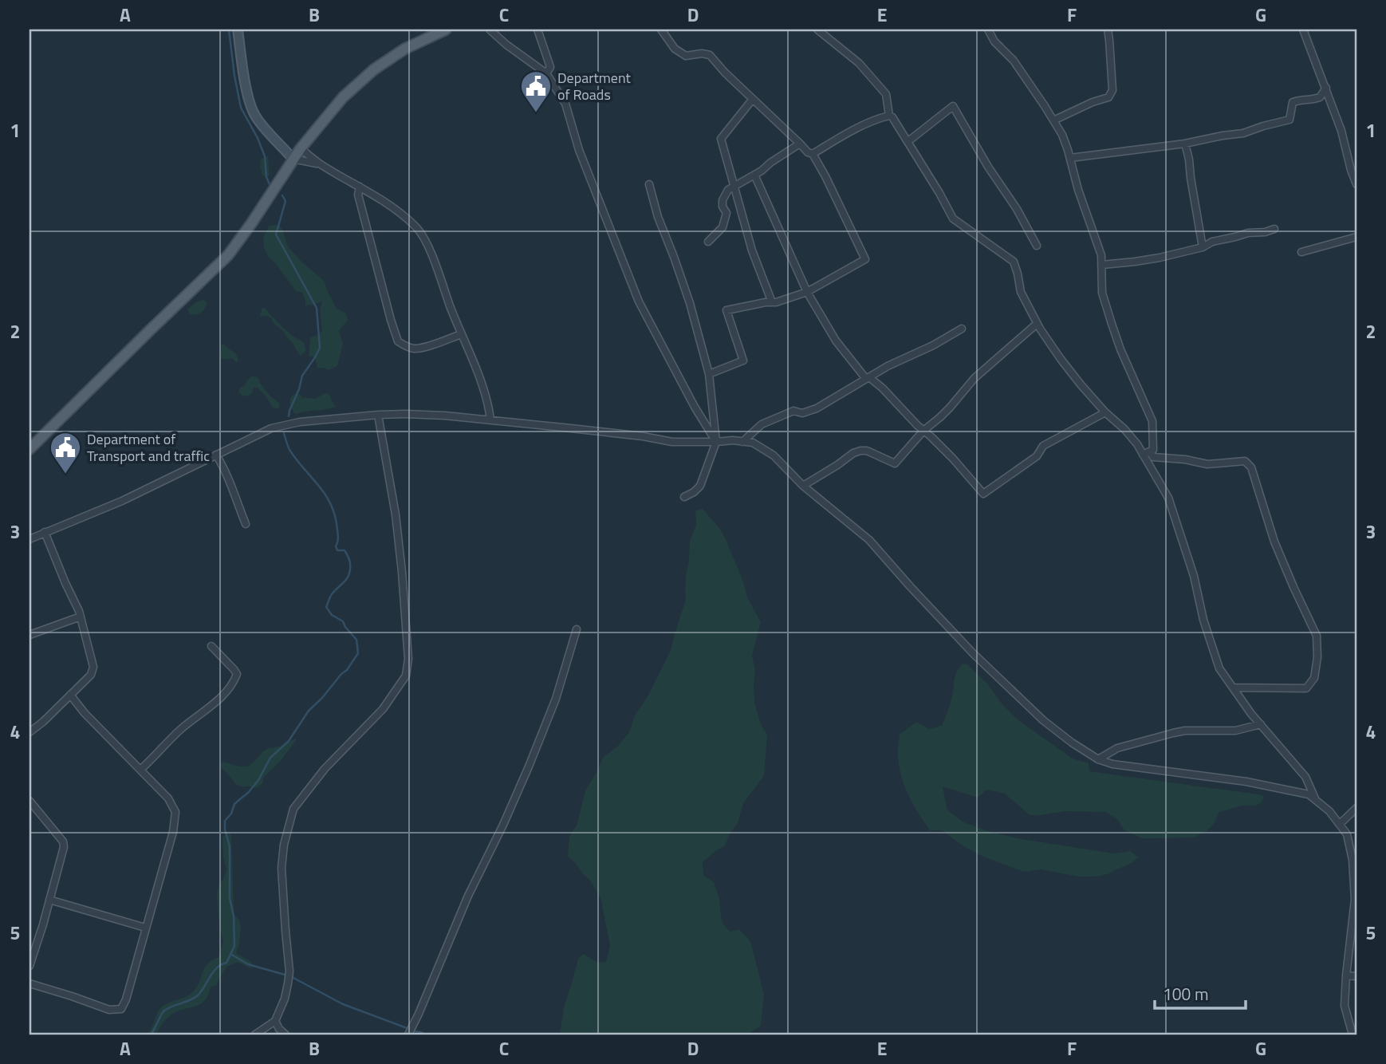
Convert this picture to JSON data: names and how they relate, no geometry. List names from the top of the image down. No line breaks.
{"places":{"public building":["Department of Roads","Department of Transport and traffic"]},"scale_bar":"100 m","grid":{"columns":["A","B","C","D","E","F","G"],"rows":["1","2","3","4","5"]}}
